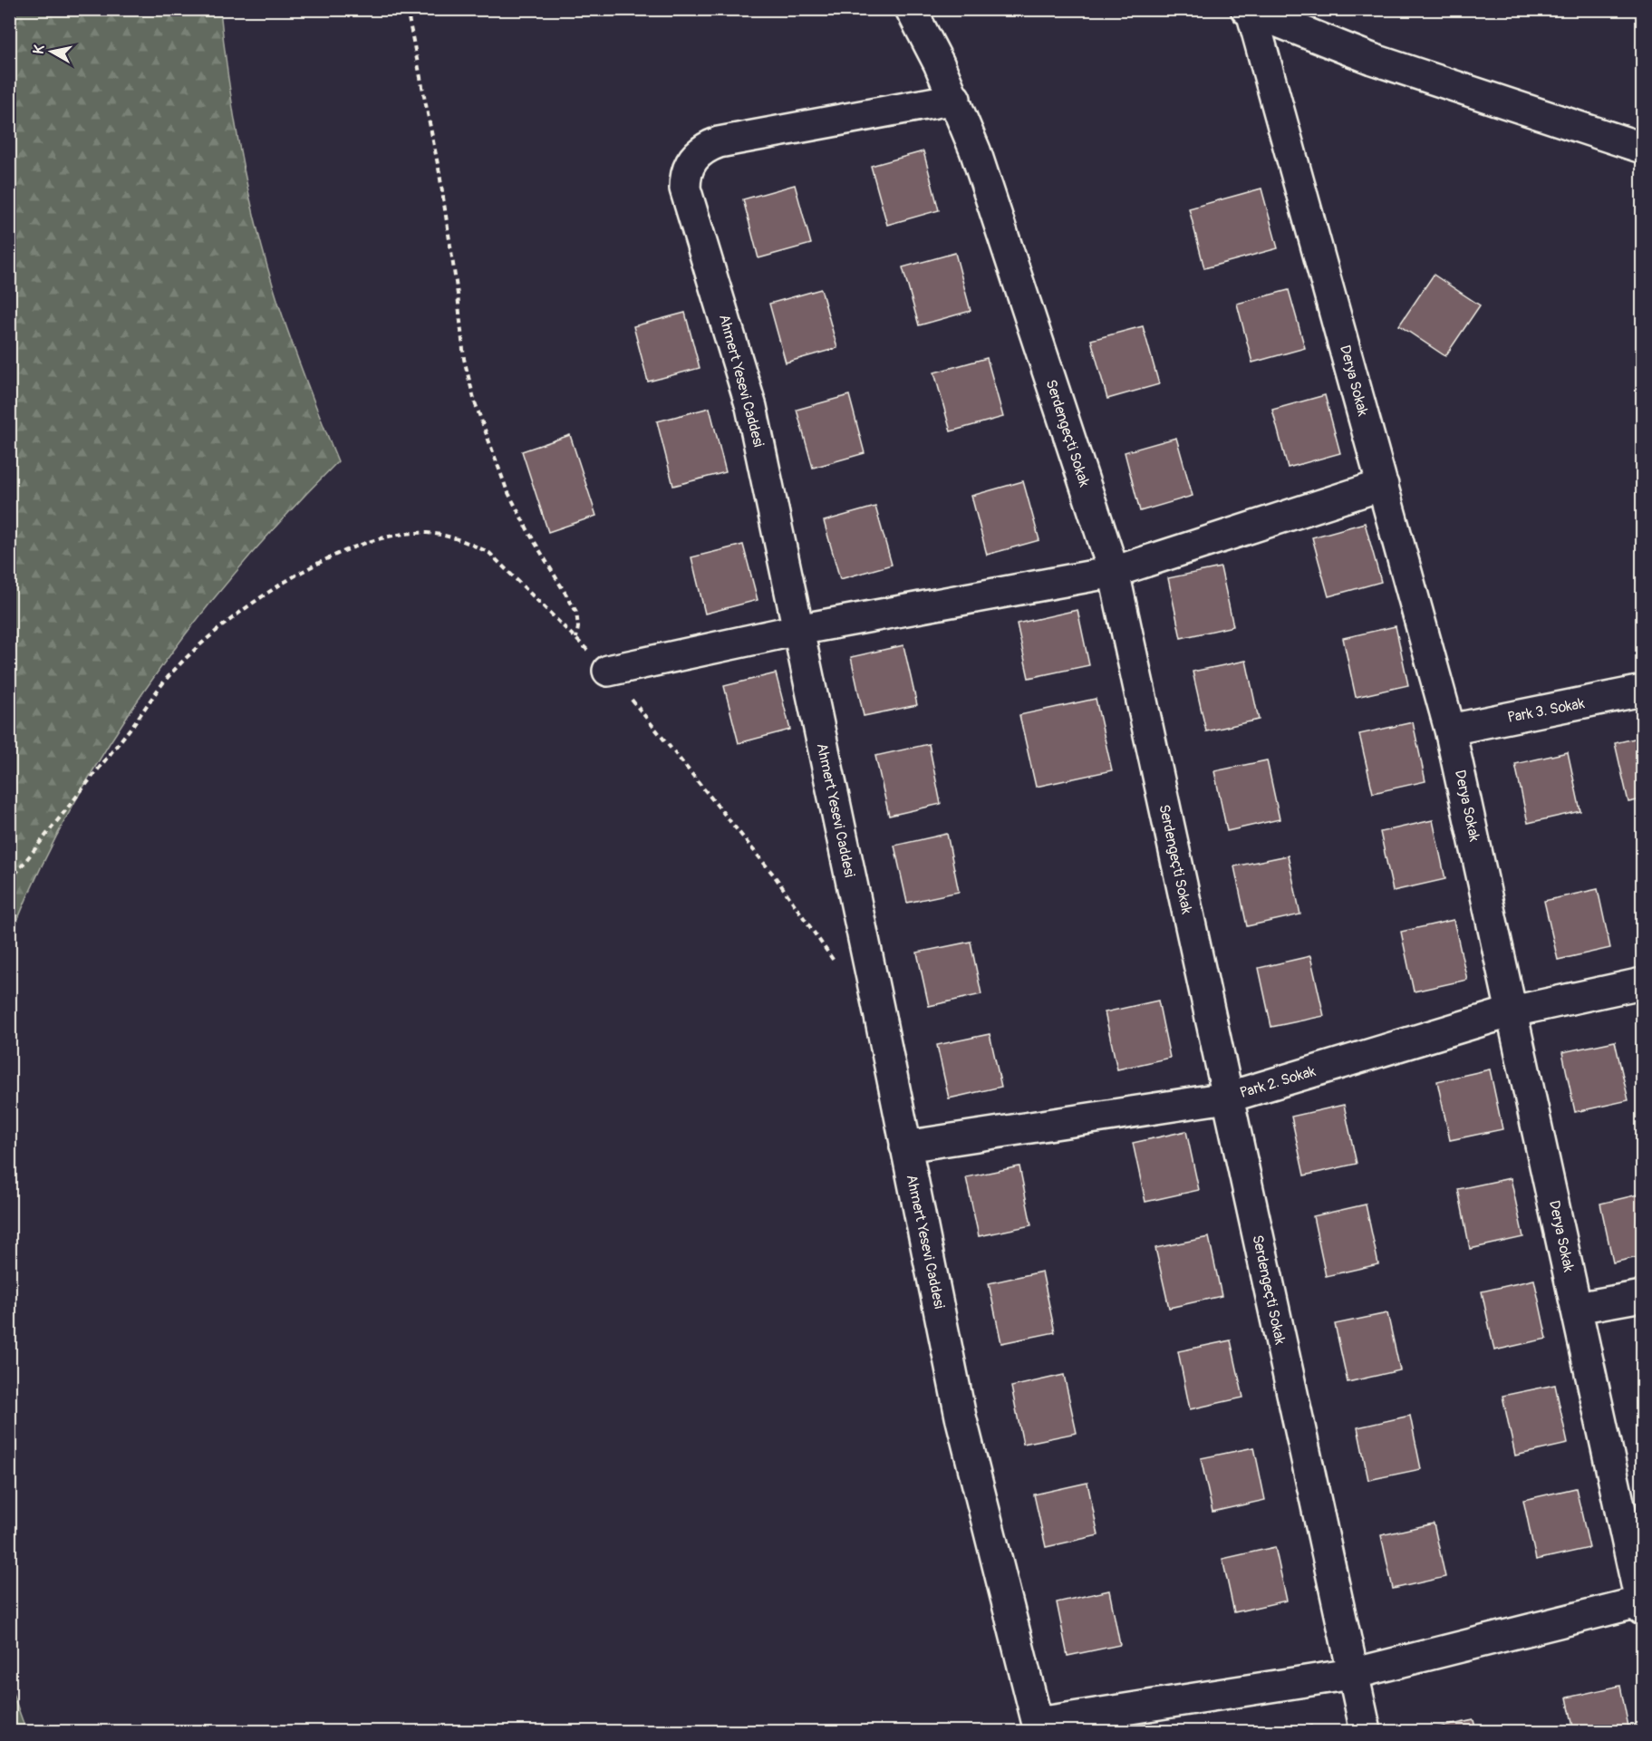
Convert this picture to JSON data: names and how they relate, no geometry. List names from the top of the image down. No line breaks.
{"streets":{"street":["Ahmert Yesevi Caddesi","Derya Sokak","Serdengeçti Sokak","Park 3. Sokak","Park 2. Sokak"]},"crossings":[["Ahmert Yesevi Caddesi","Serdengeçti Sokak"],["Ahmert Yesevi Caddesi","Park 2. Sokak"],["Derya Sokak","Park 3. Sokak"],["Derya Sokak","Park 2. Sokak"],["Serdengeçti Sokak","Park 2. Sokak"]],"north":"left"}
